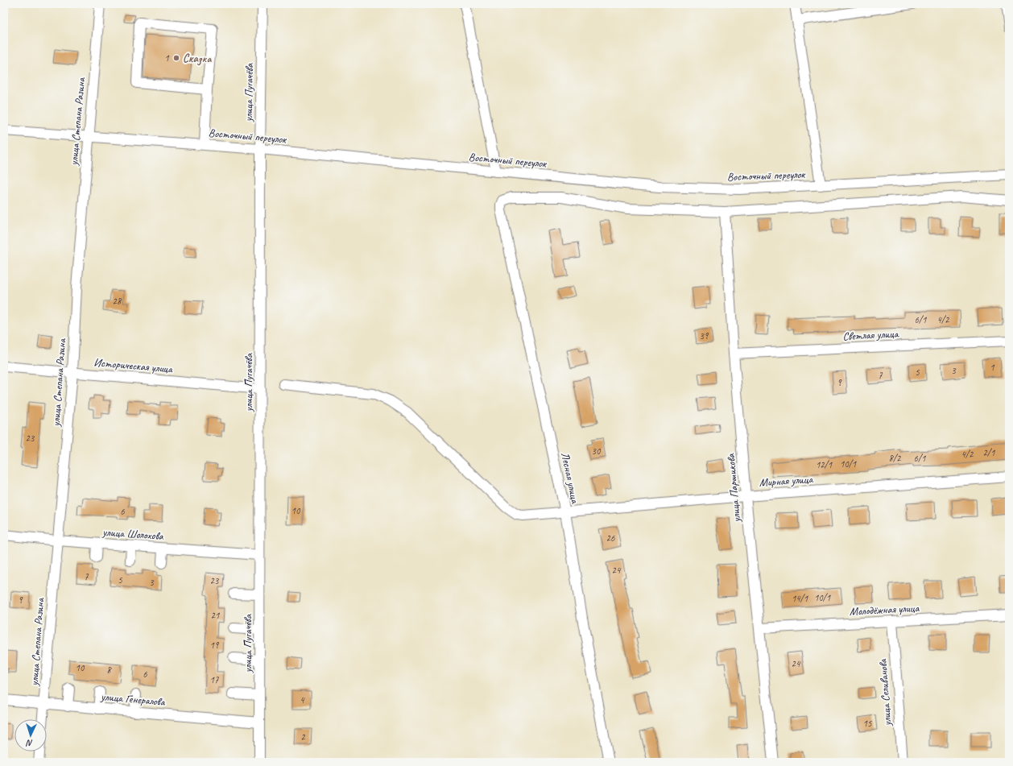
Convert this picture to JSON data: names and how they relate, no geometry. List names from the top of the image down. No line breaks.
{"streets":{"street":["улица Пугачёва","улица Степана Разина","Восточный переулок","Светлая улица","Историческая улица","Лесная улица","Мирная улица","улица Паршикова","улица Шолохова","Молодёжная улица","улица Селиванова","улица Генералова"]},"crossings":[["улица Пугачёва","Восточный переулок"],["улица Пугачёва","Историческая улица"],["улица Пугачёва","улица Шолохова"],["улица Пугачёва","улица Генералова"],["улица Степана Разина","Восточный переулок"],["улица Степана Разина","Историческая улица"],["улица Степана Разина","улица Шолохова"],["улица Степана Разина","улица Генералова"],["Светлая улица","улица Паршикова"],["Лесная улица","Мирная улица"],["Лесная улица","улица Паршикова"],["Мирная улица","улица Паршикова"],["улица Паршикова","Молодёжная улица"],["Молодёжная улица","улица Селиванова"]],"places":["Сказка"],"house_numbers":["1","28","6/1","4/2","39","1","3","5","7","9","23","30","2/1","4/2","8/2","6/1","10/1","12/1","10","6","26","24","7","5","23","3","10/1","14/1","9","21","19","24","10","8","6","17","4","15","2"],"north":"bottom"}
